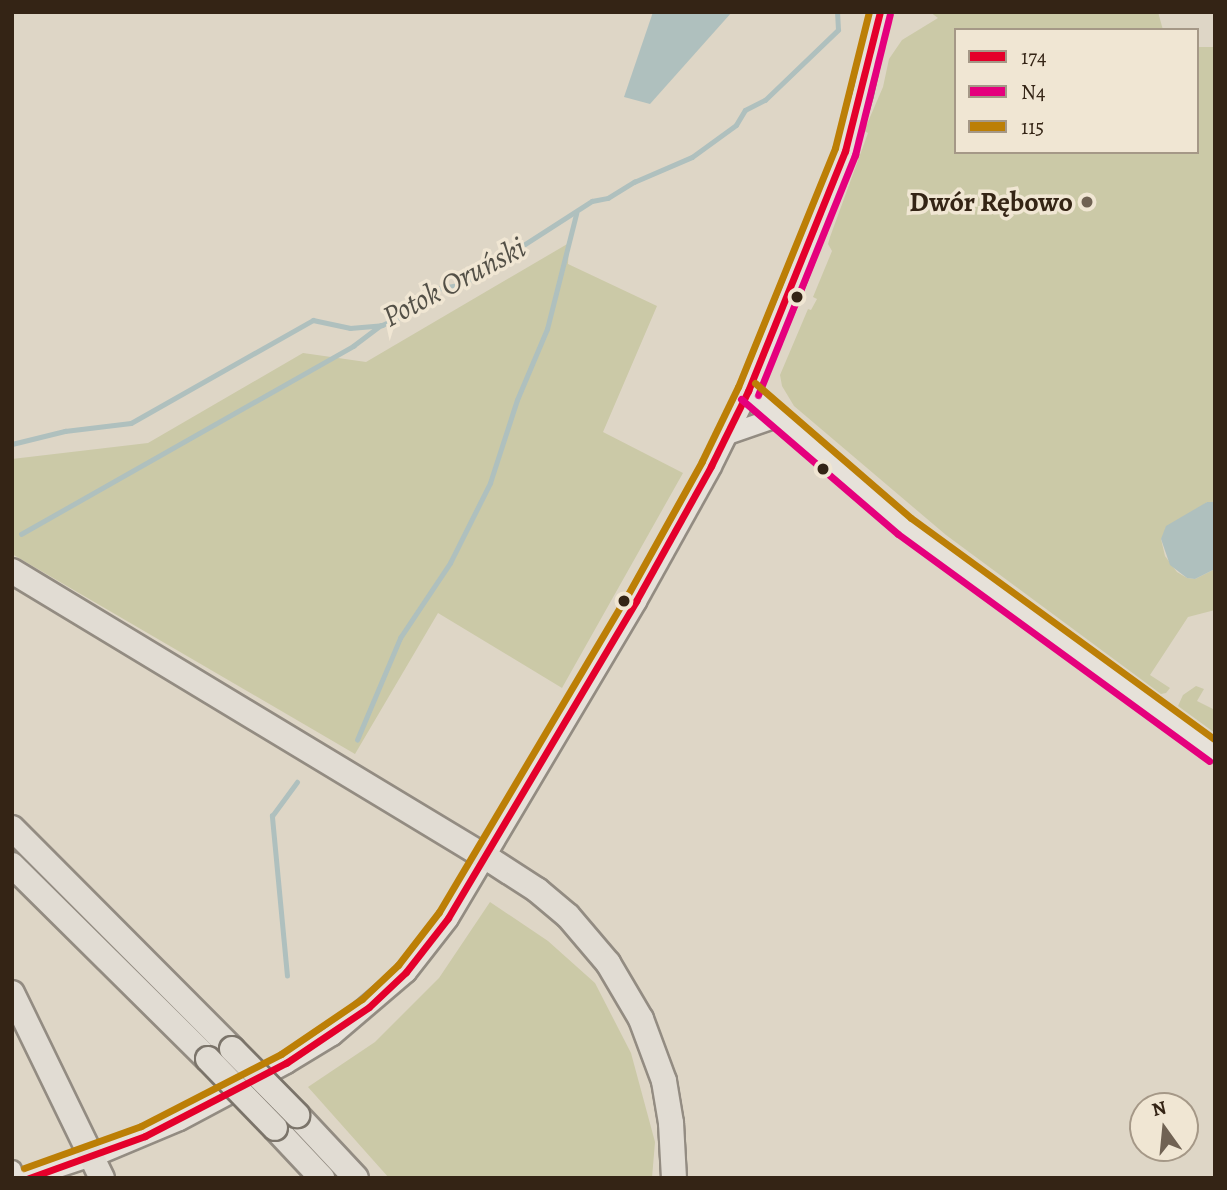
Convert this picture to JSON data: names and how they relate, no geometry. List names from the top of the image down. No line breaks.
{"water":["Potok Oruński"],"places":["Dwór Rębowo"],"lines":["transit line 174","transit line 115","transit line N4"],"legend":["174","N4","115"],"north":"top"}
